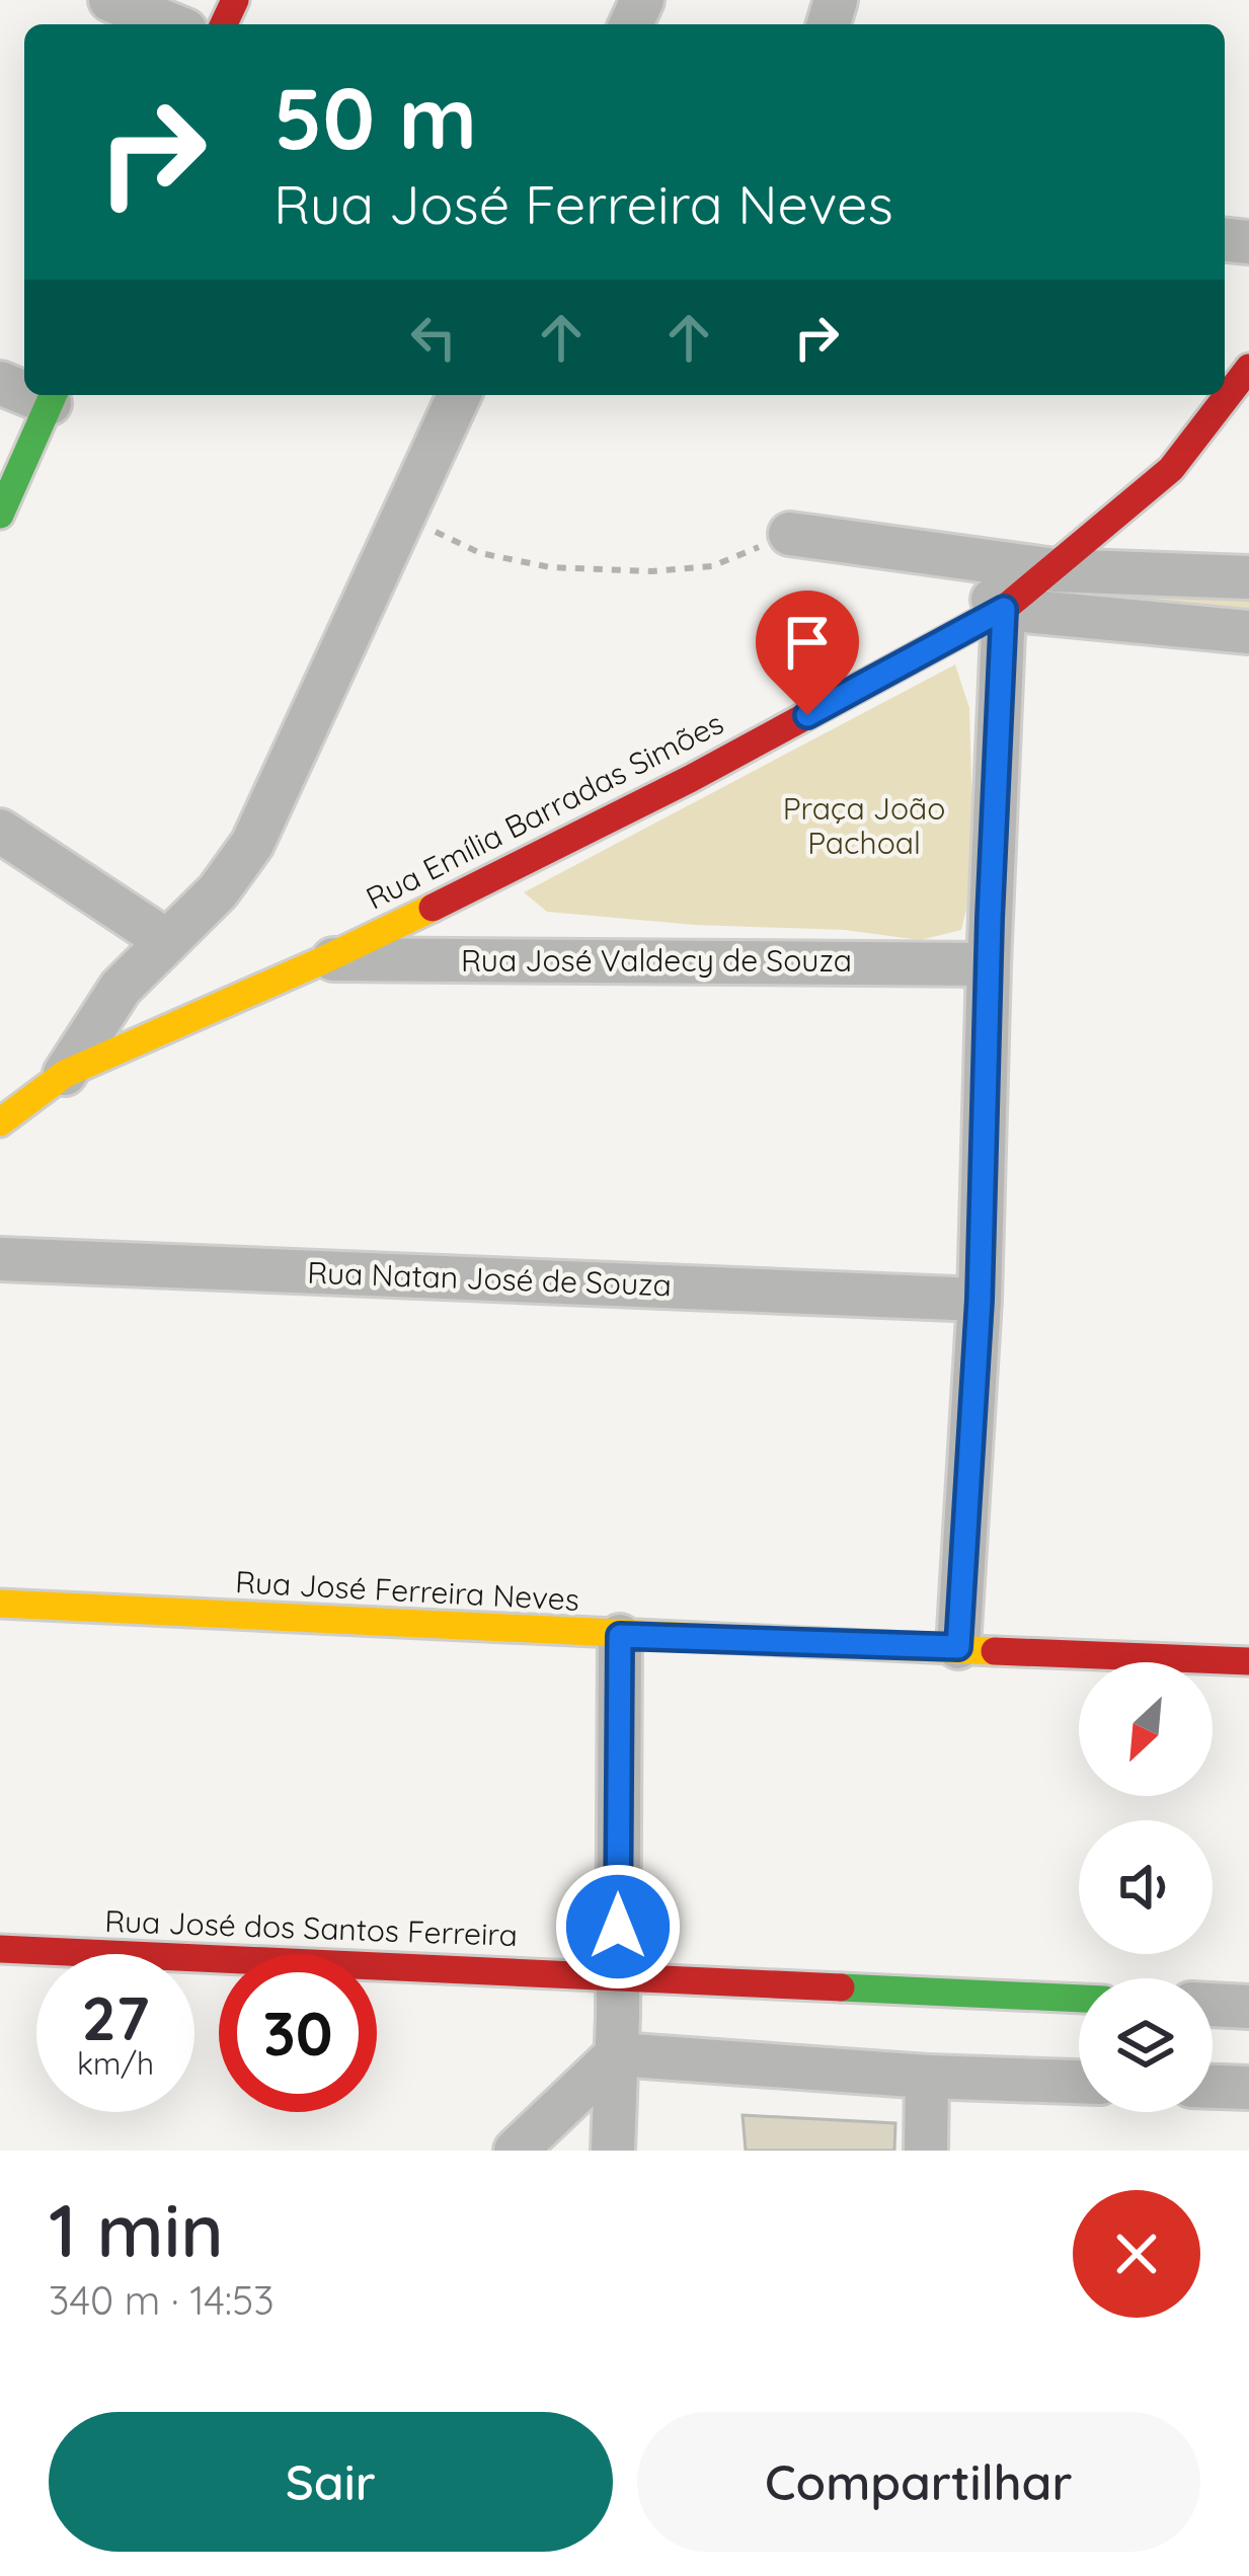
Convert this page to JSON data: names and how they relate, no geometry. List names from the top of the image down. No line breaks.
{"streets":{"street":["Rua Emília Barradas Simões","Rua José Valdecy de Souza","Rua Natan José de Souza","Rua José Ferreira Neves","Rua José dos Santos Ferreira"]},"crossings":[["Rua Emília Barradas Simões","Rua José Valdecy de Souza"]],"parks":["Praça João Pachoal"],"north":"bottom left","page":{"turn":["50 m","Rua José Ferreira Neves"],"speed":"27 km/h","limit":"30","heading":["1 min","340 m · 14:53"],"buttons":["Sair","Compartilhar"]}}
